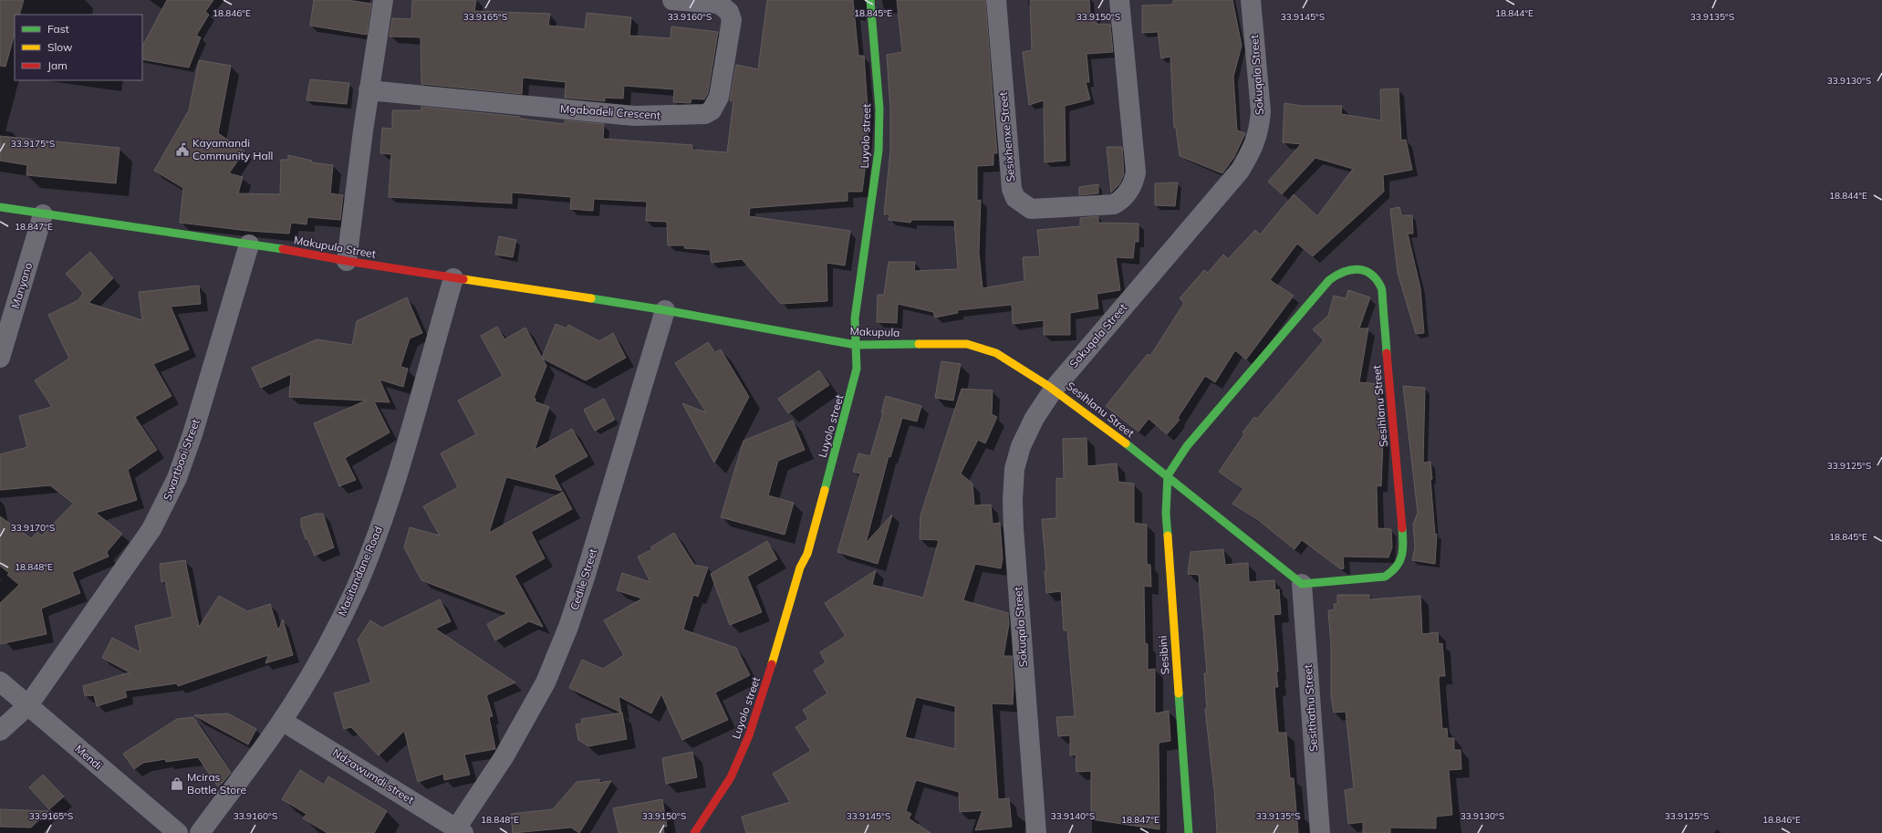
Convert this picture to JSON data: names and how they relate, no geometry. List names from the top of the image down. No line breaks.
{"streets":{"street":["Sokuqala Street","Mgabadeli Crescent","Luyolo street","Sesixhenxe Street","Makupula Street","Manyano","Makupula","Sesihlanu Street","Swartbooi Street","Masitandane Road","Cedile Street","Sesibini","Sesithathu Street","Mendi","Ndzawumdi street"]},"crossings":[["Sokuqala Street","Makupula"],["Sokuqala Street","Sesihlanu Street"],["Luyolo street","Makupula"],["Makupula Street","Manyano"],["Makupula Street","Makupula"],["Makupula Street","Swartbooi Street"],["Makupula Street","Masitandane Road"],["Makupula Street","Cedile Street"],["Makupula","Sesihlanu Street"],["Makupula","Cedile Street"],["Sesihlanu Street","Sesibini"],["Sesihlanu Street","Sesithathu Street"],["Swartbooi Street","Mendi"],["Masitandane Road","Ndzawumdi street"],["Cedile Street","Ndzawumdi street"]],"places":{"public building":["Kayamandi Community Hall"],"shop":["Mciras Bottle Store"]},"legend":["Fast","Slow","Jam"],"coordinates":["18.846°E","18.845°E","18.844°E","33.9165°S","33.9160°S","33.9150°S","33.9145°S","33.9135°S","33.9130°S","33.9175°S","18.847°E","33.9125°S","33.9170°S","18.848°E","33.9140°S"]}
